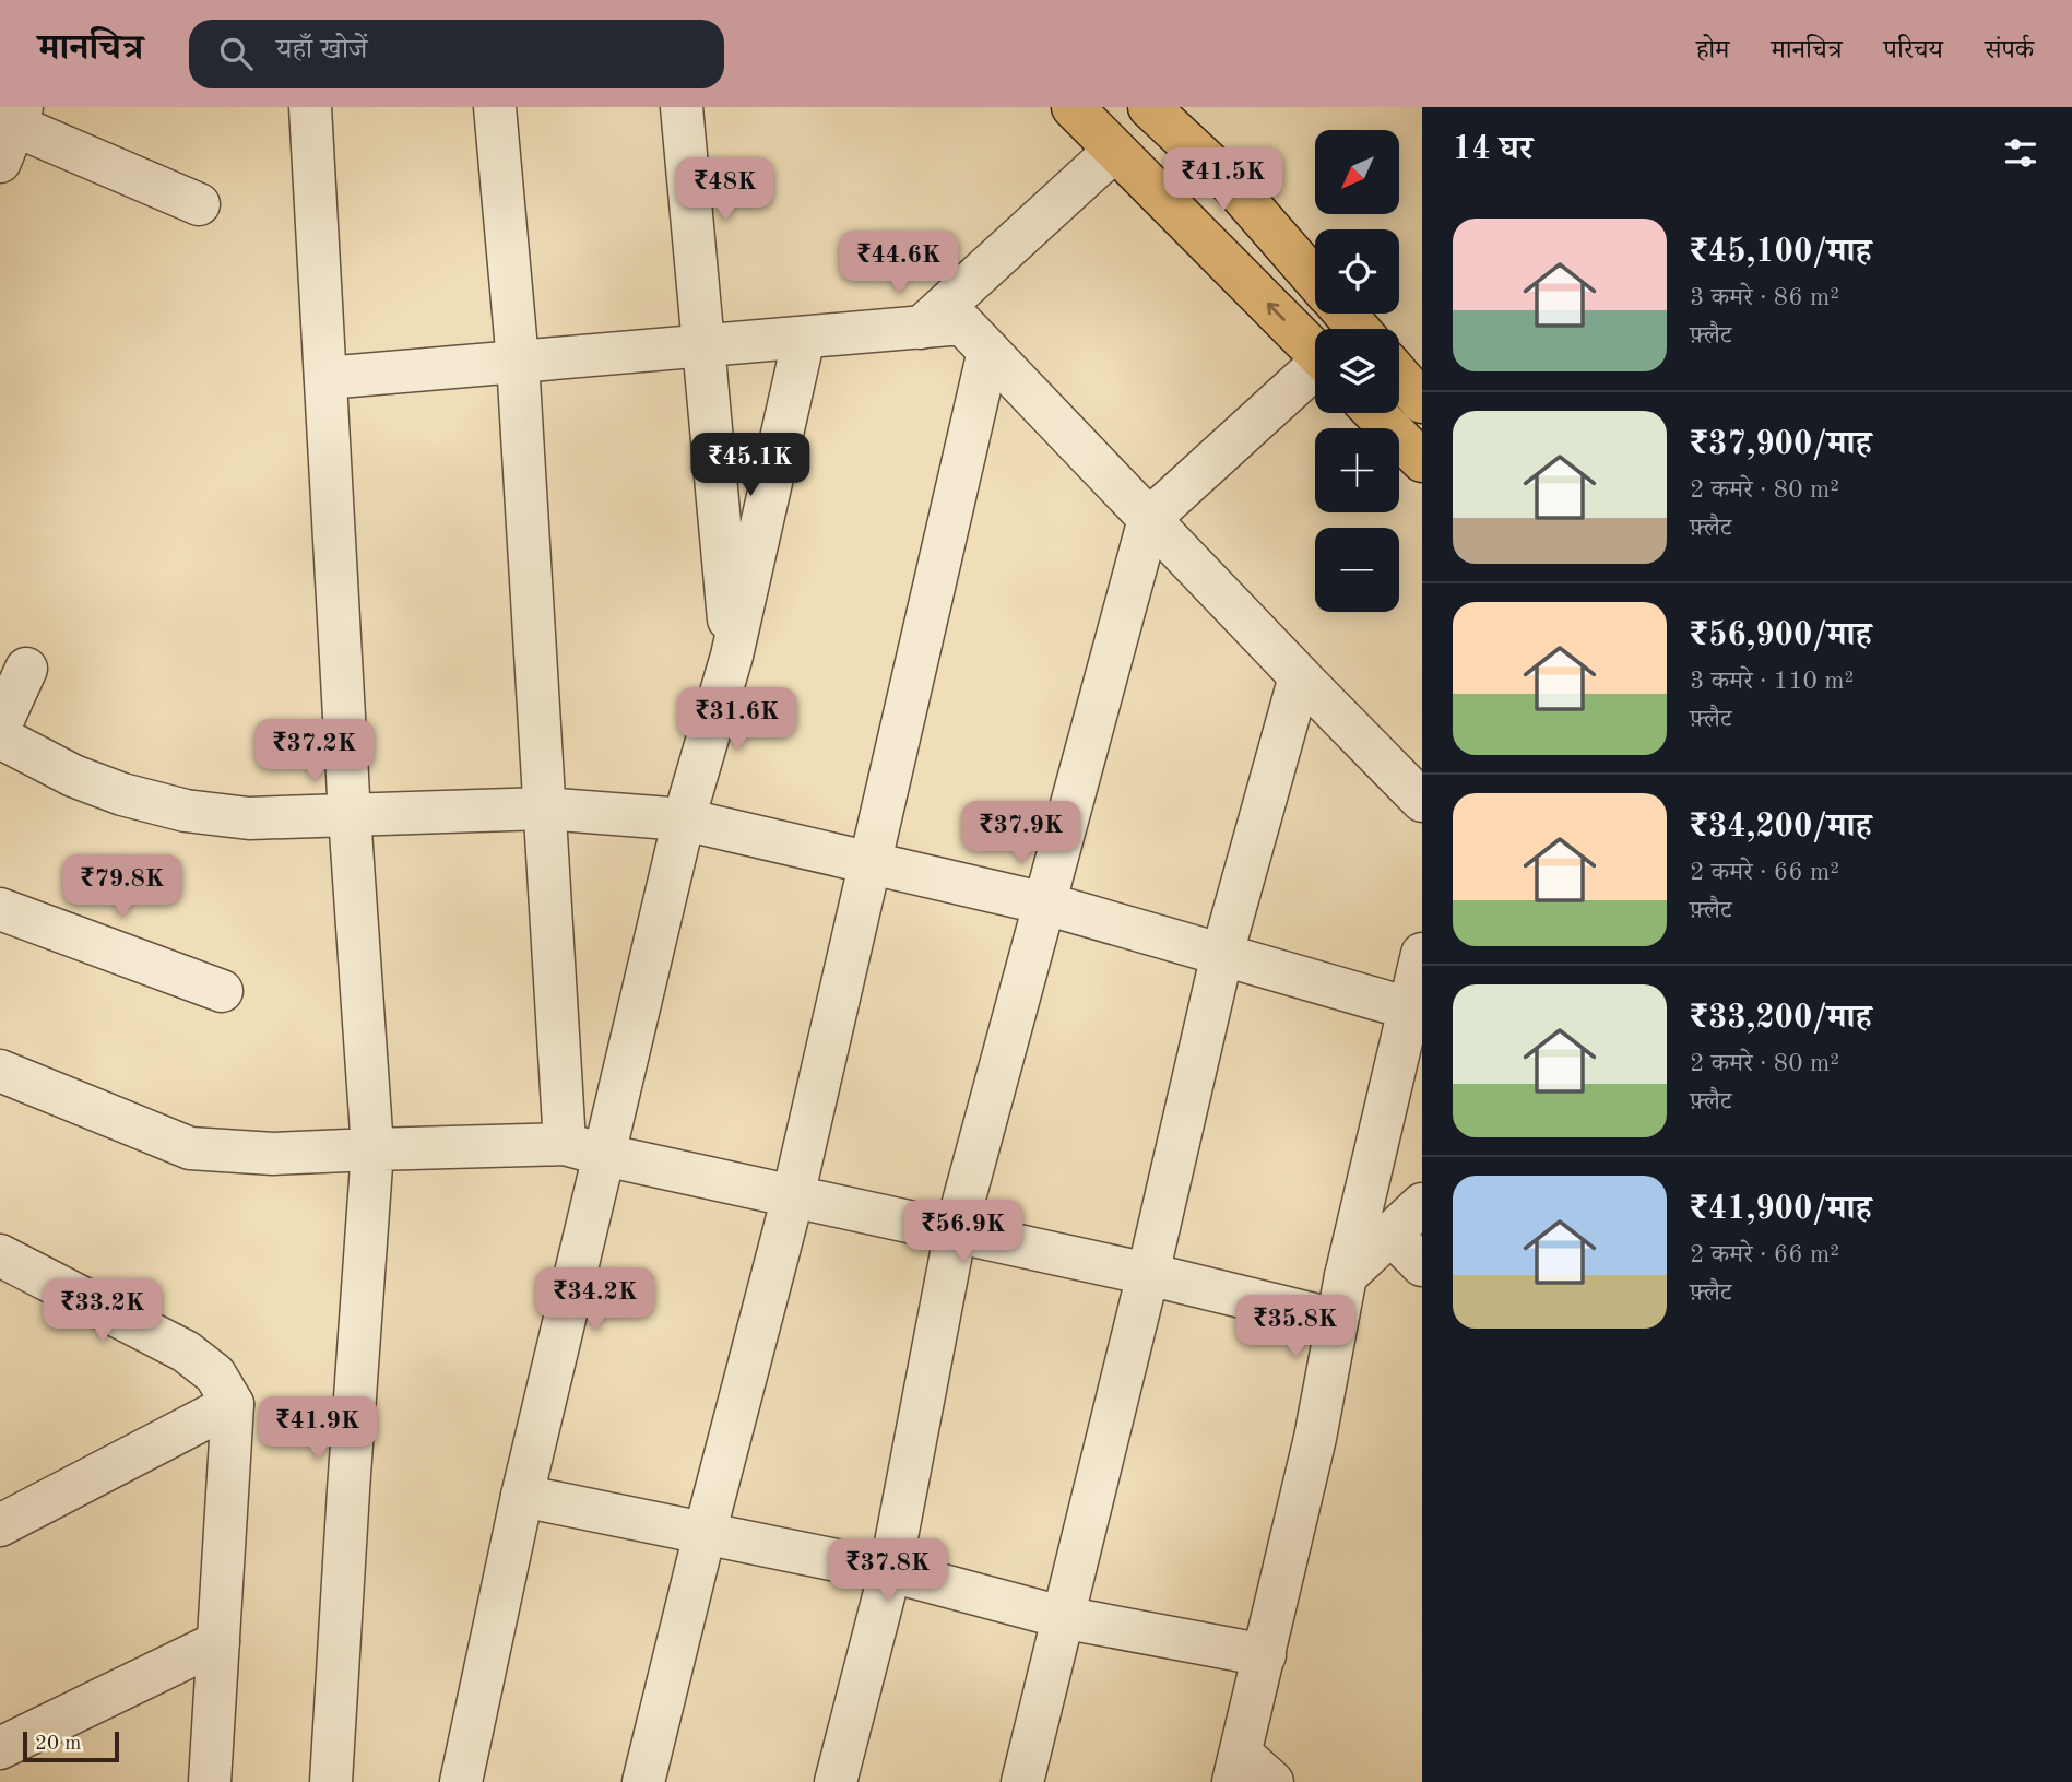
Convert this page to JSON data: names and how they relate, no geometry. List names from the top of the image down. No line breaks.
{"scale_bar":"20 m","north":"bottom left","page":{"header":"मानचित्र","search":"यहाँ खोजें","nav":["होम","मानचित्र","परिचय","संपर्क"],"heading":"14 घर","map_buttons":["+","−"],"price":["₹41.5K","₹48K","₹44.6K","₹45.1K","₹31.6K","₹37.2K","₹37.9K","₹79.8K","₹56.9K","₹34.2K","₹33.2K","₹35.8K","₹41.9K","₹37.8K"],"list":[{"name":"₹45,100/माह","note":"3 कमरे · 86 m² · फ़्लैट"},{"name":"₹37,900/माह","note":"2 कमरे · 80 m² · फ़्लैट"},{"name":"₹56,900/माह","note":"3 कमरे · 110 m² · फ़्लैट"},{"name":"₹34,200/माह","note":"2 कमरे · 66 m² · फ़्लैट"},{"name":"₹33,200/माह","note":"2 कमरे · 80 m² · फ़्लैट"},{"name":"₹41,900/माह","note":"2 कमरे · 66 m² · फ़्लैट"}],"scale":"20 m"}}
